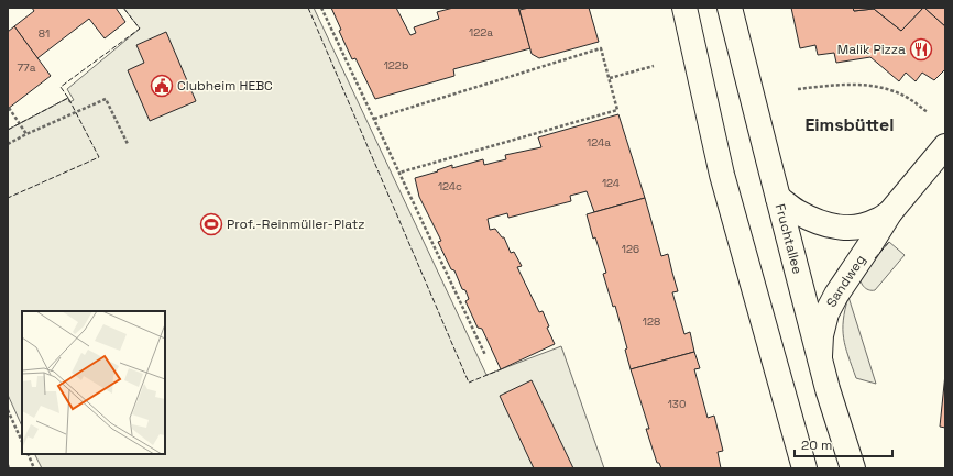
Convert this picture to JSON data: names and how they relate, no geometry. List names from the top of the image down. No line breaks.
{"streets":{"main road":["Fruchtallee","Sandweg"]},"crossings":[["Fruchtallee","Sandweg"]],"districts":["Eimsbüttel"],"places":{"restaurant":["Malik Pizza"],"public building":["Clubheim HEBC"],"sports":["Prof.-Reinmüller-Platz"]},"house_numbers":["122a","81","122b","77a","124a","124","124c","126","128","130"],"scale_bar":"20 m"}
